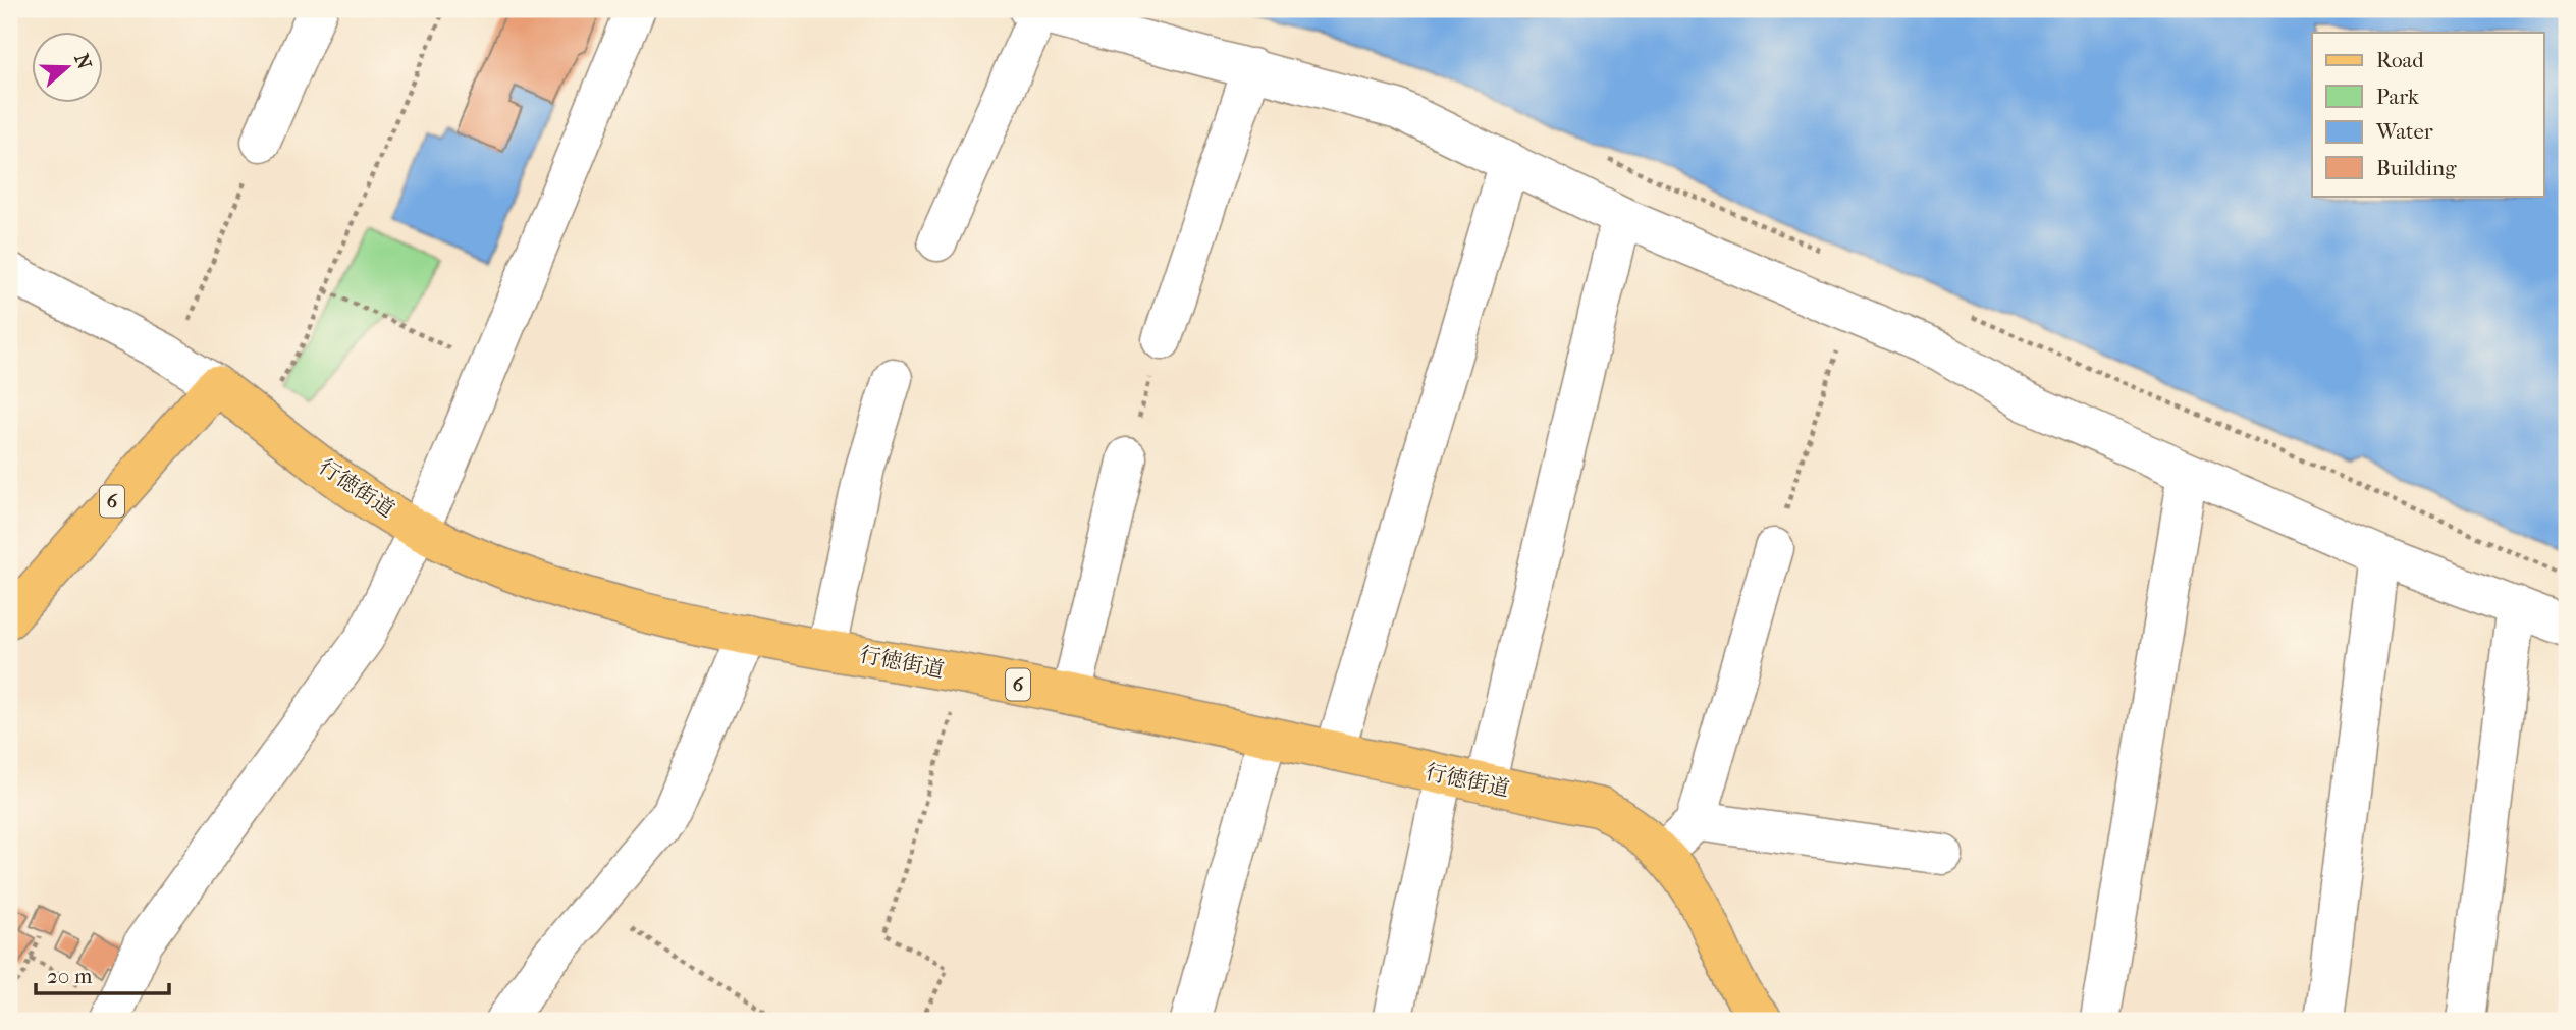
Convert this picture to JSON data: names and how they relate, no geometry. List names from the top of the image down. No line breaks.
{"streets":{"main road":["行徳街道","6"]},"crossings":[["行徳街道","6"]],"legend":["Road","Park","Water","Building"],"scale_bar":"20 m","north":"right"}
